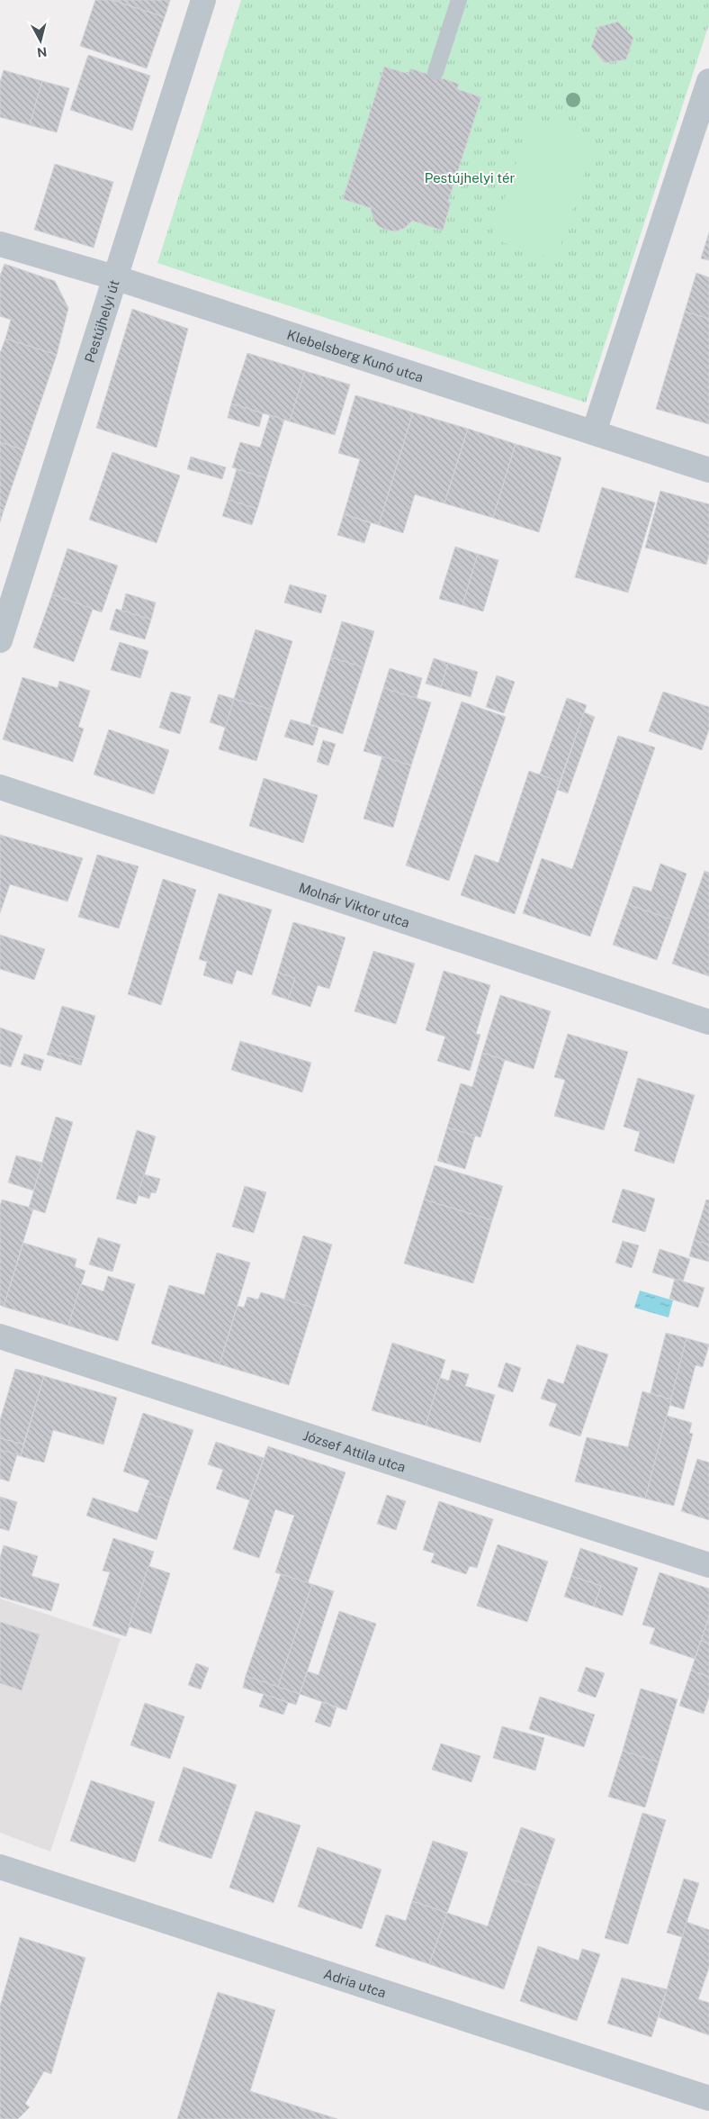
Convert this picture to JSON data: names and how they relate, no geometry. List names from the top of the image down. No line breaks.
{"streets":{"street":["Pestújhelyi út","Klebelsberg Kunó utca","Molnár Viktor utca","József Attila utca","Adria utca"]},"crossings":[["Pestújhelyi út","Klebelsberg Kunó utca"]],"parks":["Pestújhelyi tér"],"north":"bottom"}
